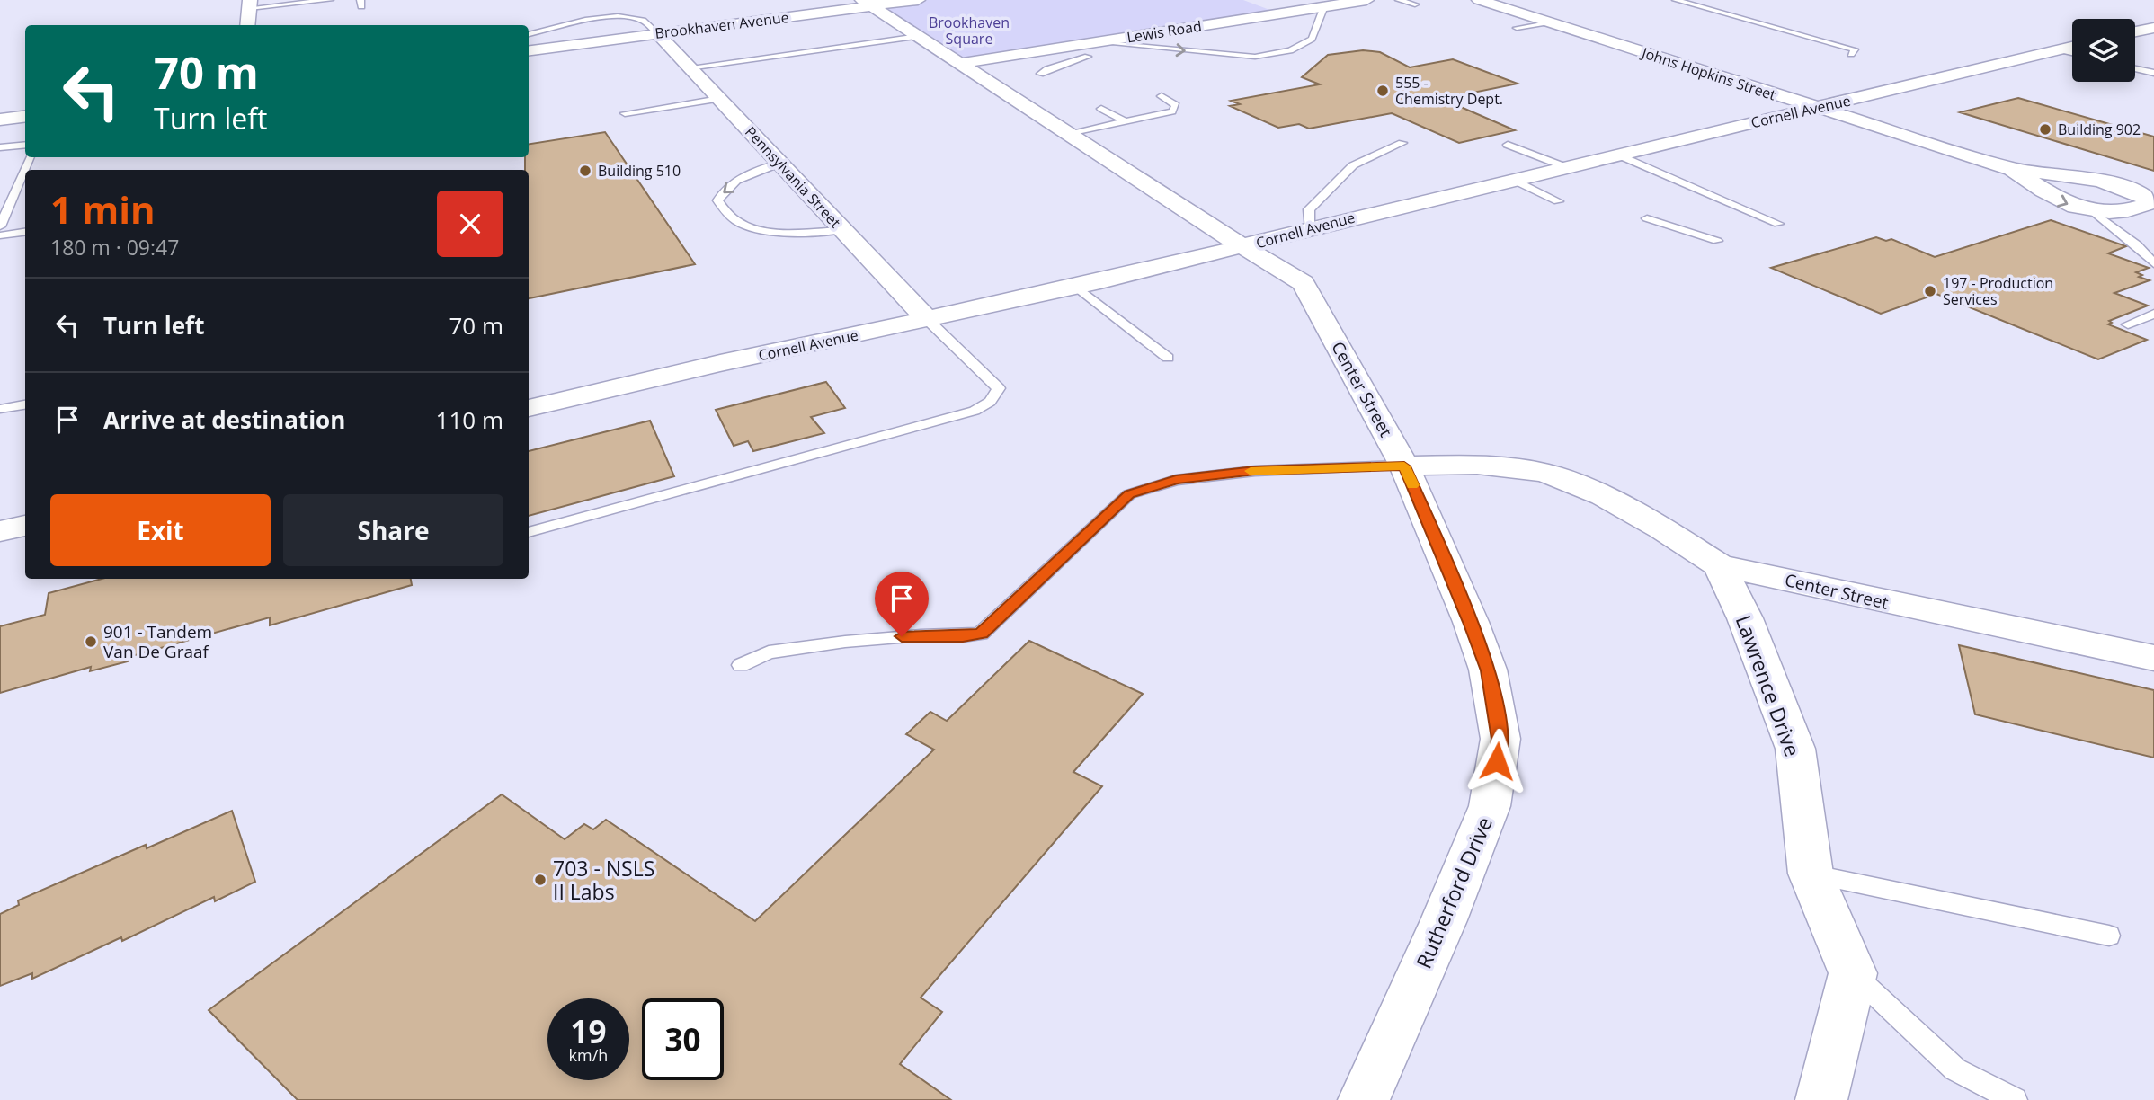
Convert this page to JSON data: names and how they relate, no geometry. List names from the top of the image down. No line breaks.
{"streets":{"street":["Brookhaven Avenue","Lewis Road","Johns Hopkins Street","Cornell Avenue","Pennsylvania Street","Center Street","Lawrence Drive","Rutherford Drive"]},"crossings":[["Brookhaven Avenue","Pennsylvania Street"],["Brookhaven Avenue","Center Street"],["Lewis Road","Center Street"],["Johns Hopkins Street","Cornell Avenue"],["Cornell Avenue","Pennsylvania Street"],["Cornell Avenue","Center Street"],["Center Street","Lawrence Drive"],["Center Street","Rutherford Drive"]],"parks":["Brookhaven Square"],"places":["555 - Chemistry Dept.","Building 902","Building 510","197 - Production Services","901 - Tandem Van De Graaf","703 - NSLS II Labs"],"page":{"turn":["70 m","Turn left"],"heading":["1 min","180 m · 09:47"],"list":[{"name":"Turn left","value":"70 m"},{"name":"Arrive at destination","value":"110 m"}],"buttons":["Exit","Share"],"speed":"19 km/h","limit":"30"}}
